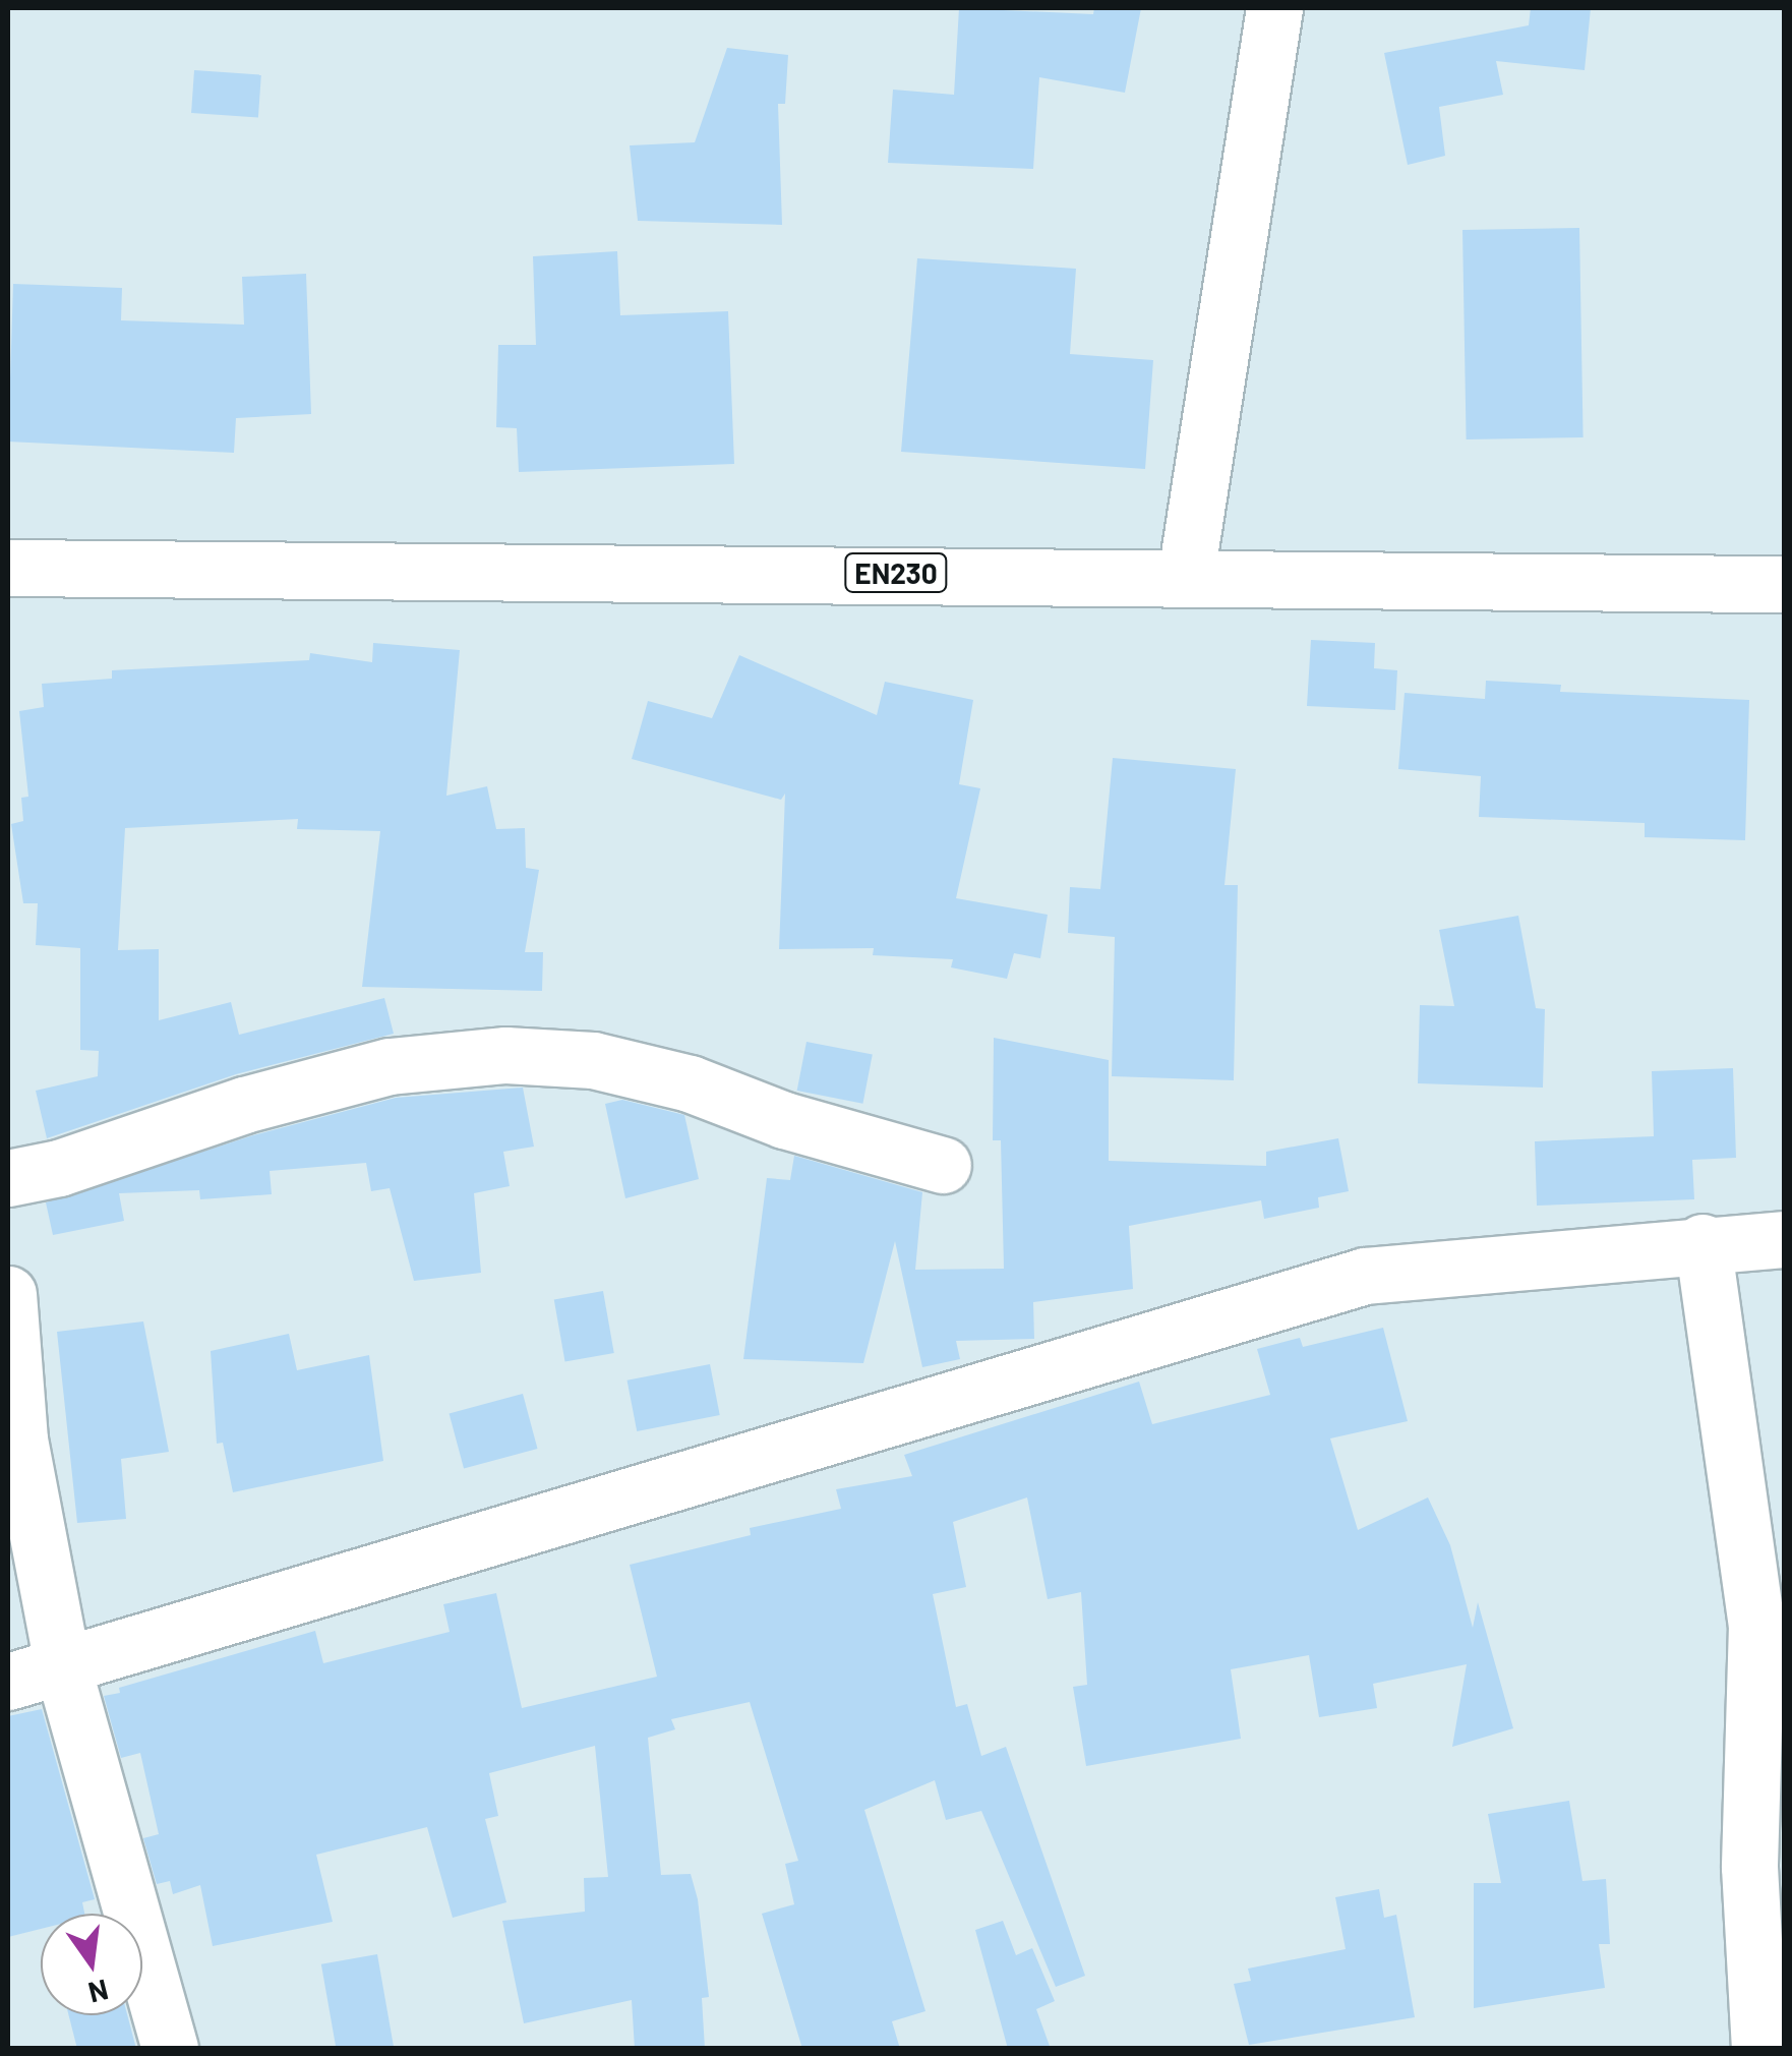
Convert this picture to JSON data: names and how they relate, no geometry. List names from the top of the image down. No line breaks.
{"streets":{"street":["EN230"]},"north":"bottom"}
